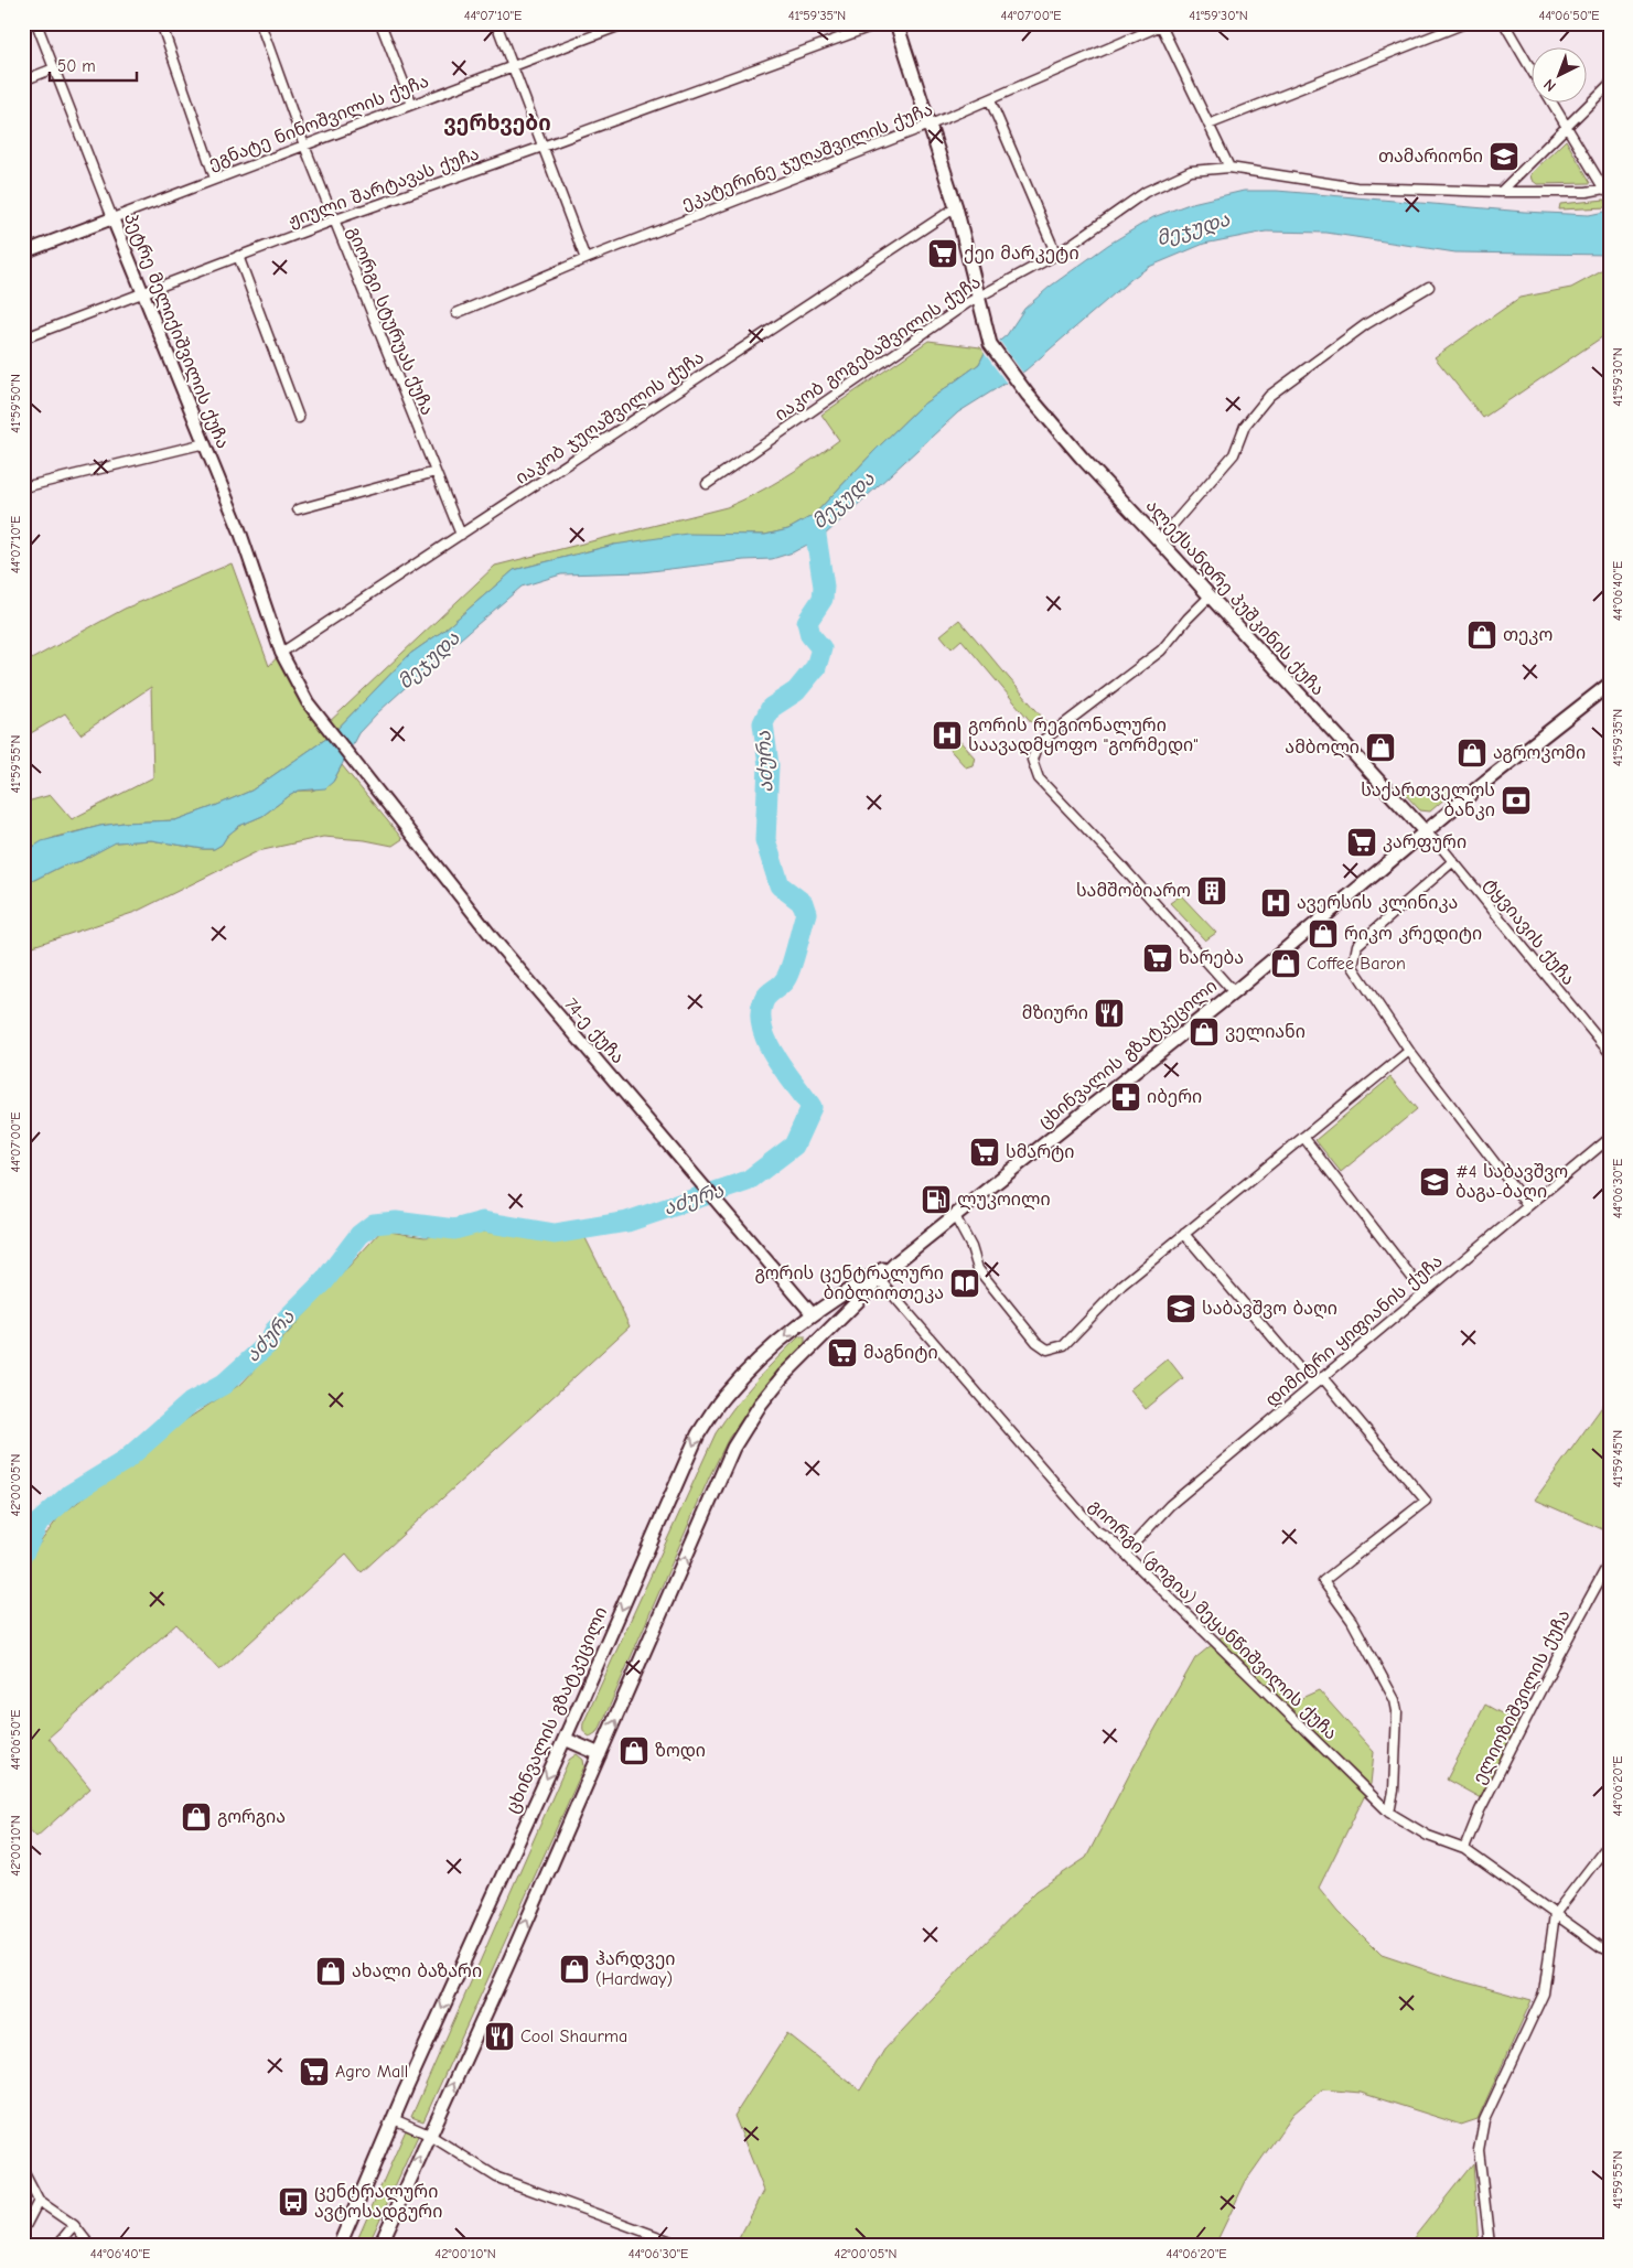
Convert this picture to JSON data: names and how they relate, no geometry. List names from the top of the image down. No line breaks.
{"streets":{"main road":["ალექსანდრე პუშკინის ქუჩა","ცხინვალის გზატკეცილი"],"street":["ეგნატე ნინოშვილის ქუჩა","ეკატერინე ჯუღაშვილის ქუჩა","ჟიული შარტავას ქუჩა","გიორგი სტურუას ქუჩა","პეტრე მელიქიშვილის ქუჩა","იაკობ გოგებაშვილის ქუჩა","იაკობ ჯუღაშვილის ქუჩა","ტყვიავის ქუჩა","74-ე ქუჩა","დიმიტრი ყიფიანის ქუჩა","გიორგი (გოგია) მეყანწიშვილის ქუჩა","ელიოზიშვილის ქუჩა"]},"crossings":[["ეგნატე ნინოშვილის ქუჩა","გიორგი სტურუას ქუჩა"],["ეგნატე ნინოშვილის ქუჩა","პეტრე მელიქიშვილის ქუჩა"],["ჟიული შარტავას ქუჩა","გიორგი სტურუას ქუჩა"],["ჟიული შარტავას ქუჩა","პეტრე მელიქიშვილის ქუჩა"],["გიორგი სტურუას ქუჩა","იაკობ ჯუღაშვილის ქუჩა"],["პეტრე მელიქიშვილის ქუჩა","იაკობ ჯუღაშვილის ქუჩა"],["პეტრე მელიქიშვილის ქუჩა","74-ე ქუჩა"],["იაკობ გოგებაშვილის ქუჩა","ალექსანდრე პუშკინის ქუჩა"],["იაკობ ჯუღაშვილის ქუჩა","74-ე ქუჩა"],["ალექსანდრე პუშკინის ქუჩა","ტყვიავის ქუჩა"],["ალექსანდრე პუშკინის ქუჩა","ცხინვალის გზატკეცილი"],["ტყვიავის ქუჩა","ცხინვალის გზატკეცილი"],["74-ე ქუჩა","ცხინვალის გზატკეცილი"],["ცხინვალის გზატკეცილი","გიორგი (გოგია) მეყანწიშვილის ქუჩა"],["დიმიტრი ყიფიანის ქუჩა","გიორგი (გოგია) მეყანწიშვილის ქუჩა"],["გიორგი (გოგია) მეყანწიშვილის ქუჩა","ელიოზიშვილის ქუჩა"]],"districts":["ვერხვები"],"water":["მეჯუდა","აძურა"],"places":{"school or university":["თამარიონი","#4 საბავშვო ბაგა-ბაღი","საბავშვო ბაღი"],"supermarket":["ქეი მარკეტი","კარფური","ხარება","სმარტი","მაგნიტი","Agro Mall"],"shop":["თეკო","ამბოლი","აგროკომი","რიკო კრედიტი","Coffee Baron","ველიანი","ზოდი","გორგია","ჰარდვეი (Hardway)","ახალი ბაზარი"],"hospital":["გორის რეგიონალური საავადმყოფო \"გორმედი\"","ავერსის კლინიკა"],"bank":["საქართველოს ბანკი"],"building":["სამშობიარო"],"restaurant":["მზიური","Cool Shaurma"],"pharmacy":["იბერი"],"fuel station":["ლუკოილი"],"library":["გორის ცენტრალური ბიბლიოთეკა"],"bus stop":["ცენტრალური ავტოსადგური"]},"scale_bar":"50 m","north":"bottom left","coordinates":["44°07'10\"E","41°59'35\"N","44°07'00\"E","41°59'30\"N","44°06'50\"E","41°59'50\"N","44°06'40\"E","41°59'55\"N","44°06'30\"E","41°59'45\"N","42°00'05\"N","44°06'20\"E","42°00'10\"N"]}
